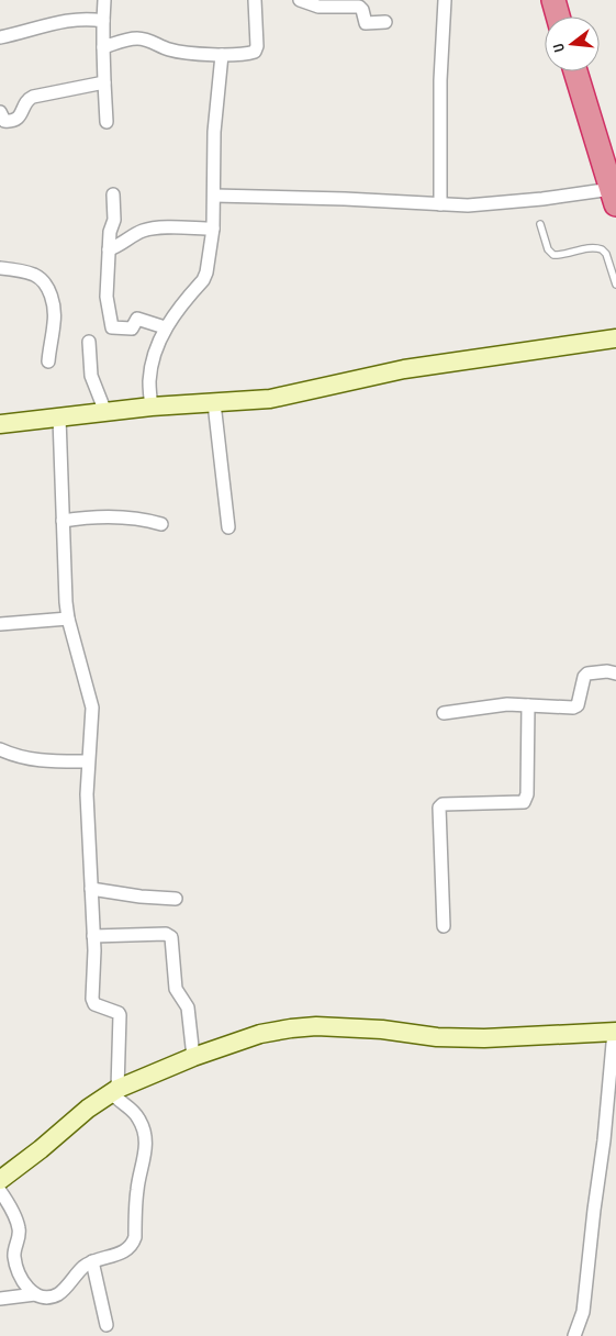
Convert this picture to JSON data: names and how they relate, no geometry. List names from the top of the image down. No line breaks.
{"north":"left"}
